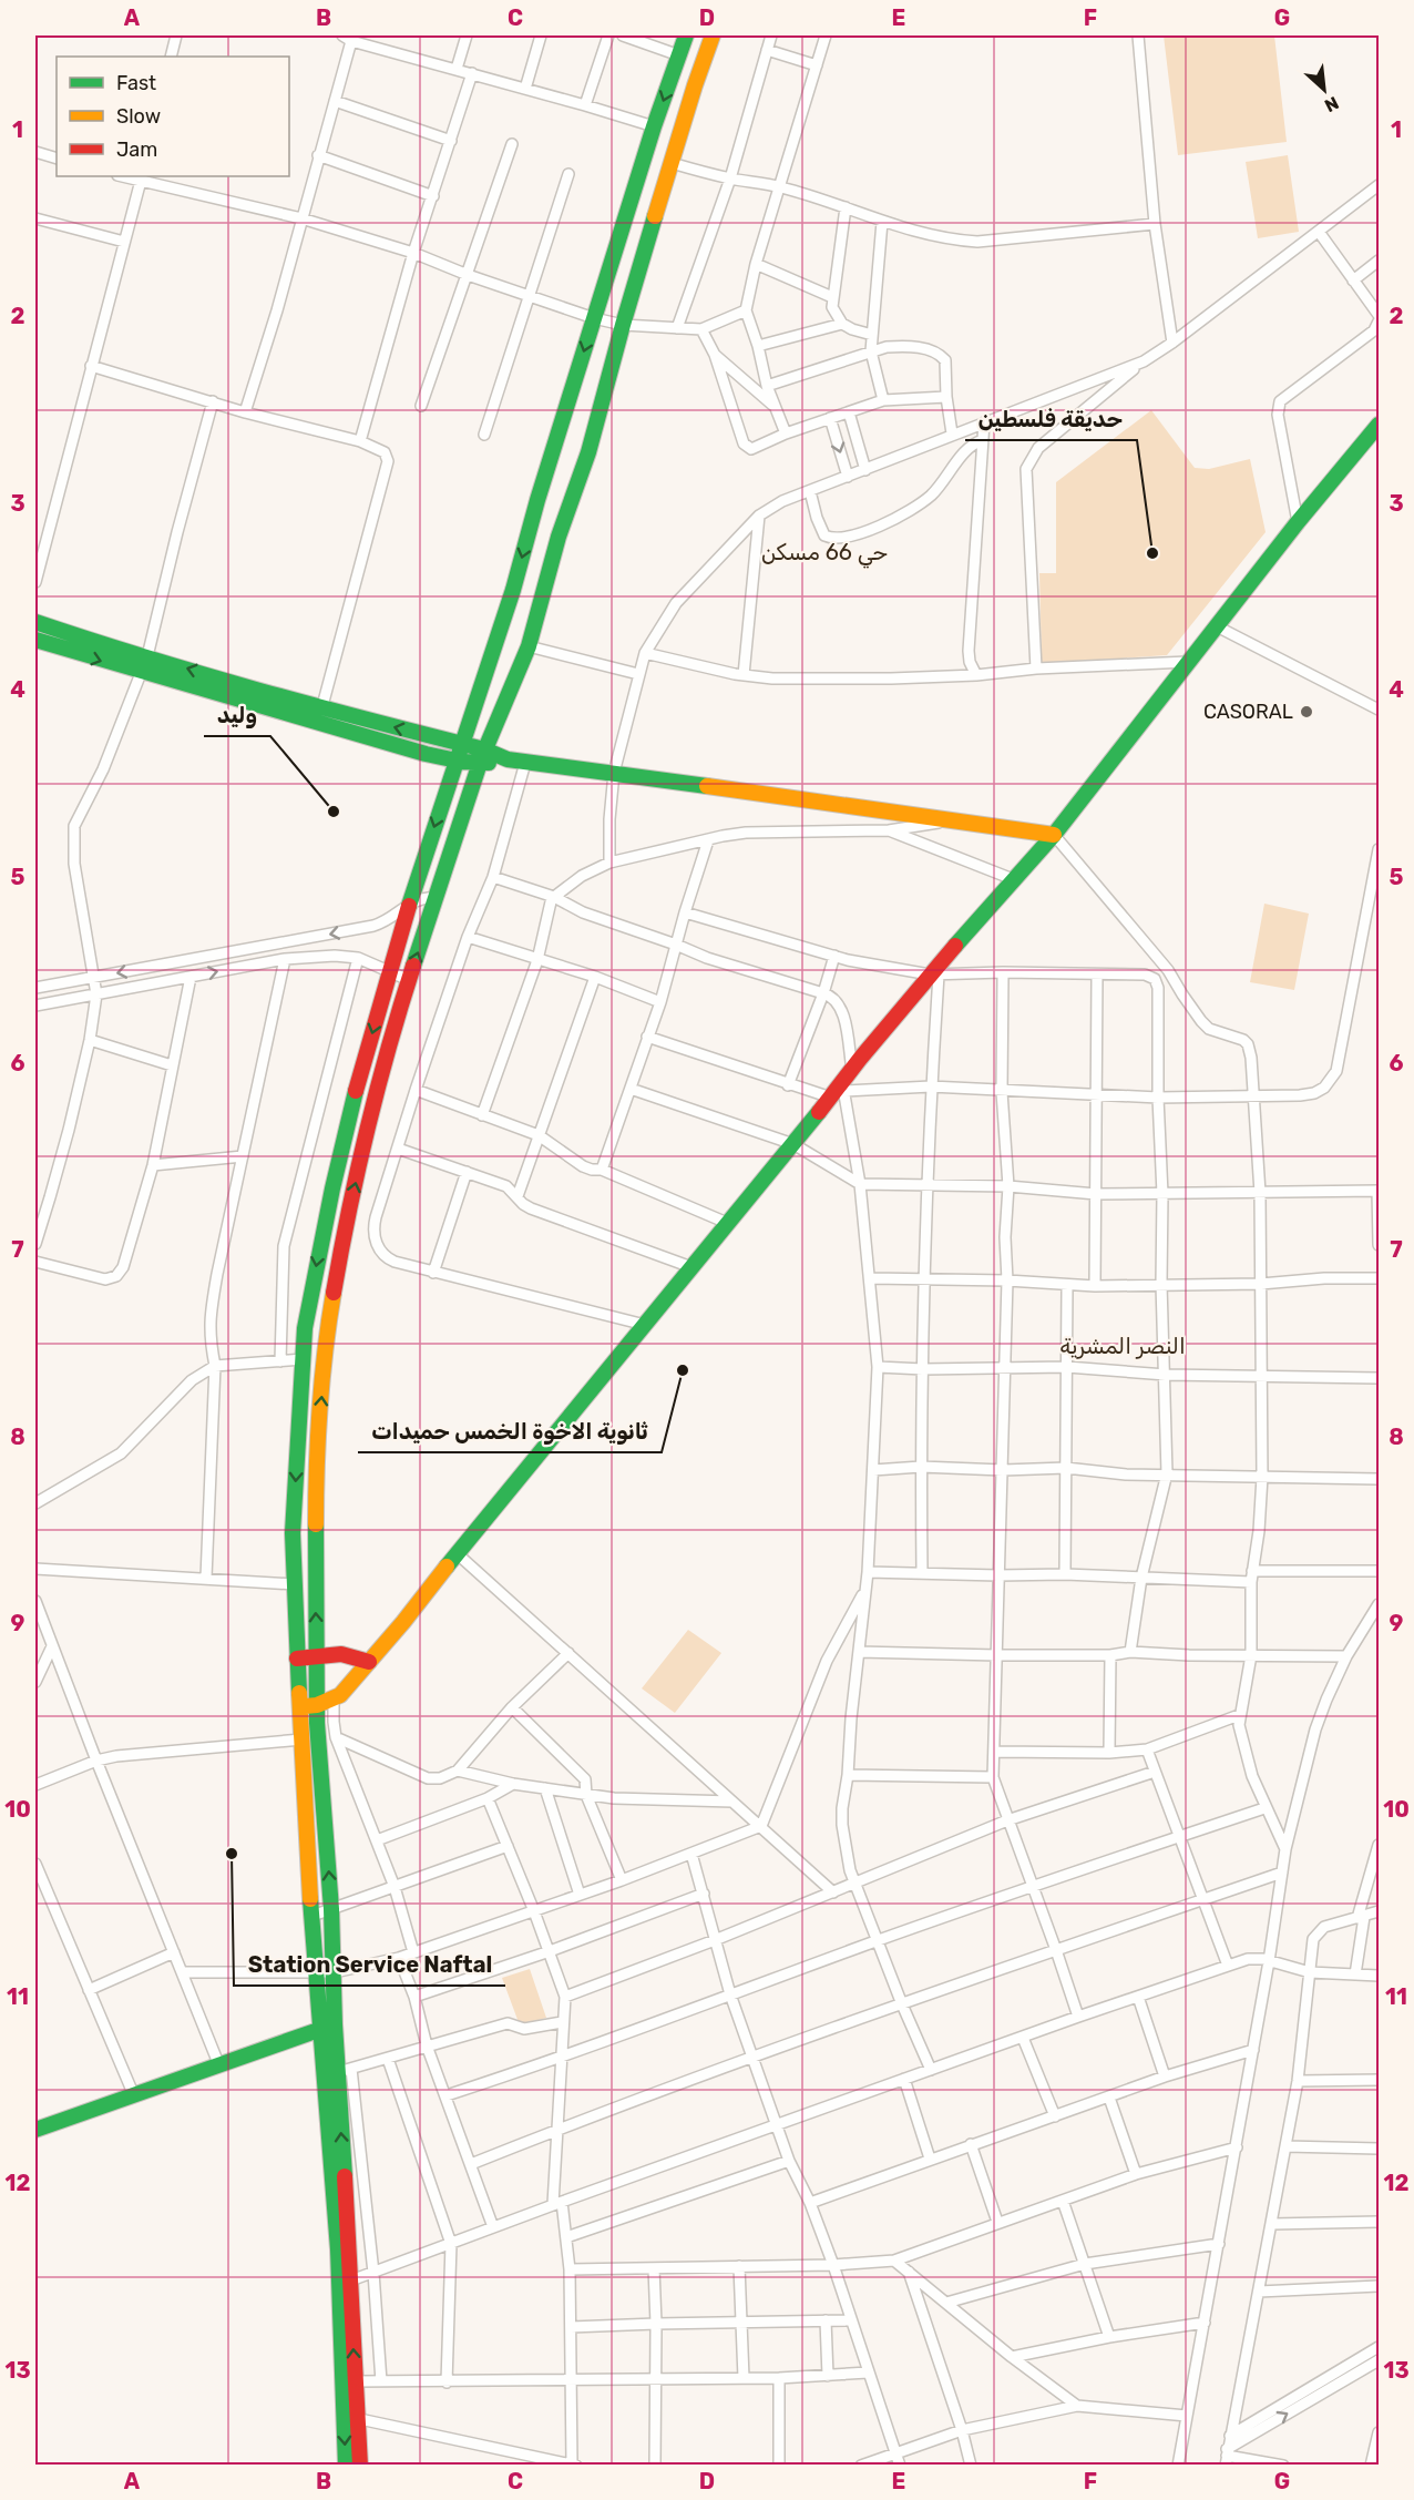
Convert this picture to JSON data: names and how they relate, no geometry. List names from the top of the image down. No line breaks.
{"districts":["حي 66 مسكن","النصر المشرية"],"places":["حديقة فلسطين","CASORAL","وليد","ثانوية الاخوة الخمس حميدات","Station Service Naftal"],"legend":["Fast","Slow","Jam"],"north":"bottom right","grid":{"columns":["A","B","C","D","E","F","G"],"rows":["1","2","3","4","5","6","7","8","9","10","11","12","13"]}}
